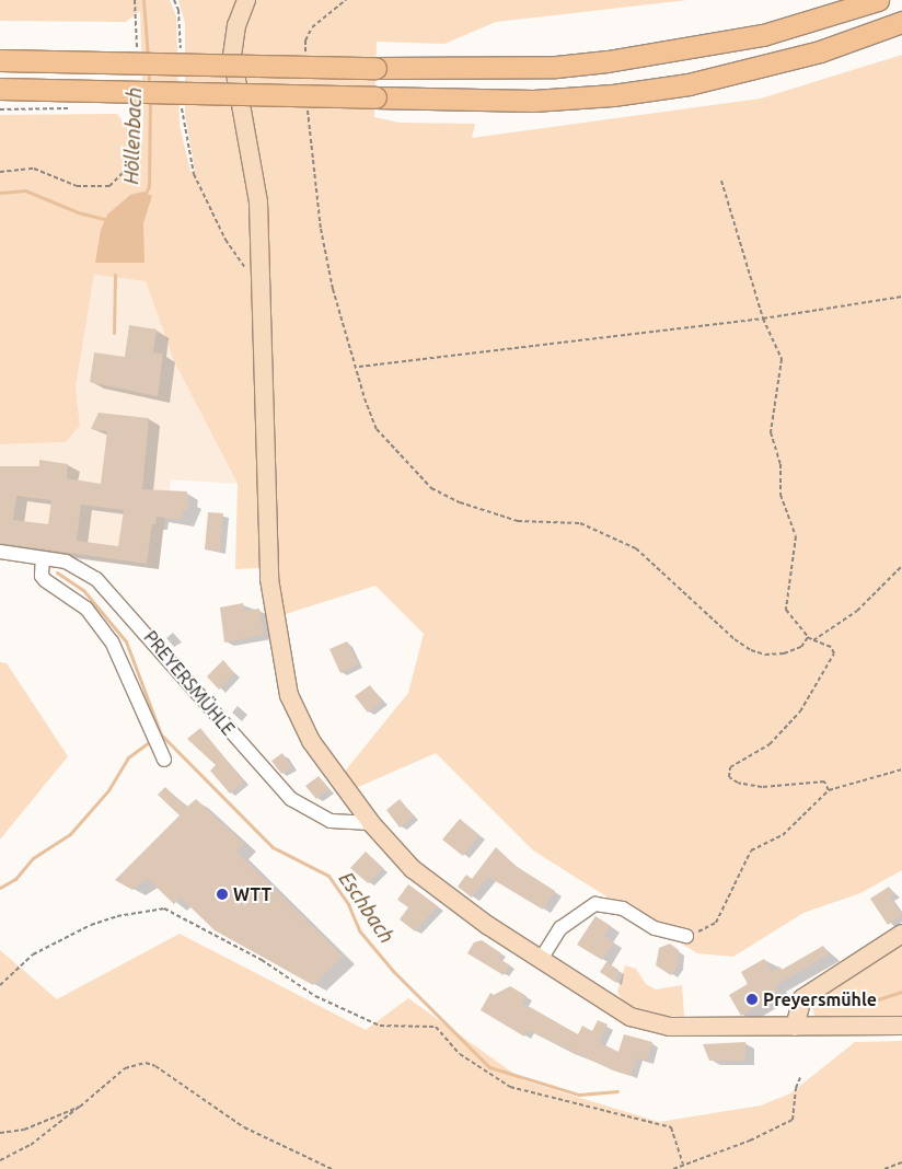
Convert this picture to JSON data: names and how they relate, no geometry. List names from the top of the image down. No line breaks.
{"streets":{"street":["PREYERSMÜHLE"]},"water":["Höllenbach","Eschbach"],"places":["WTT","Preyersmühle"]}
